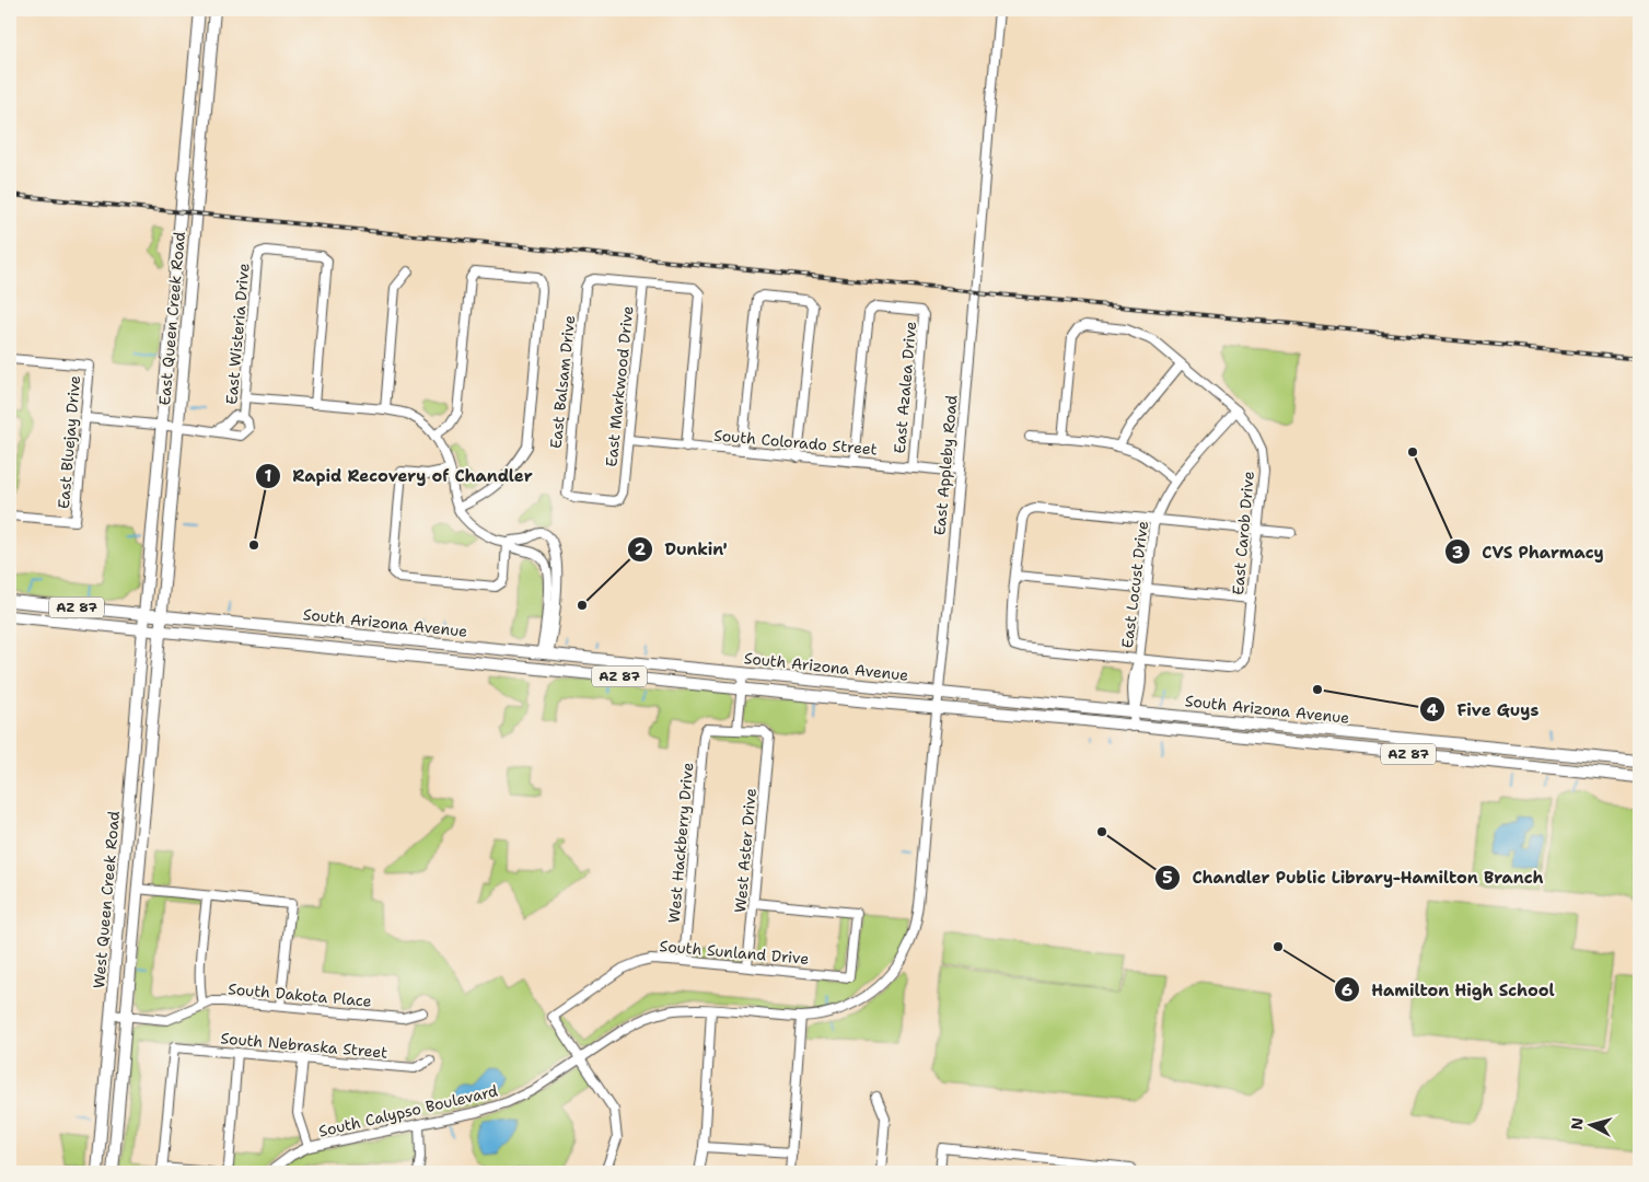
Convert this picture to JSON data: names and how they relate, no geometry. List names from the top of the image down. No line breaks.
{"streets":{"main road":["East Queen Creek Road","AZ 87","South Arizona Avenue","West Queen Creek Road"],"street":["East Wisteria Drive","East Balsam Drive","East Markwood Drive","East Azalea Drive","East Bluejay Drive","South Colorado Street","East Appleby Road","East Carob Drive","East Locust Drive","West Hackberry Drive","West Aster Drive","South Sunland Drive","South Dakota Place","South Nebraska Street","South Calypso Boulevard"]},"crossings":[["East Queen Creek Road","South Arizona Avenue"],["East Queen Creek Road","West Queen Creek Road"],["East Balsam Drive","East Markwood Drive"],["East Markwood Drive","South Colorado Street"],["East Azalea Drive","South Colorado Street"],["South Colorado Street","East Appleby Road"],["East Appleby Road","South Arizona Avenue"],["East Appleby Road","South Calypso Boulevard"],["East Carob Drive","East Locust Drive"],["East Locust Drive","South Arizona Avenue"],["South Arizona Avenue","West Queen Creek Road"],["West Hackberry Drive","West Aster Drive"],["West Hackberry Drive","South Sunland Drive"],["West Aster Drive","South Sunland Drive"],["West Queen Creek Road","South Dakota Place"],["South Sunland Drive","South Calypso Boulevard"]],"places":["CVS Pharmacy","Rapid Recovery of Chandler","Dunkin'","Five Guys","Chandler Public Library-Hamilton Branch","Hamilton High School"],"north":"left"}
